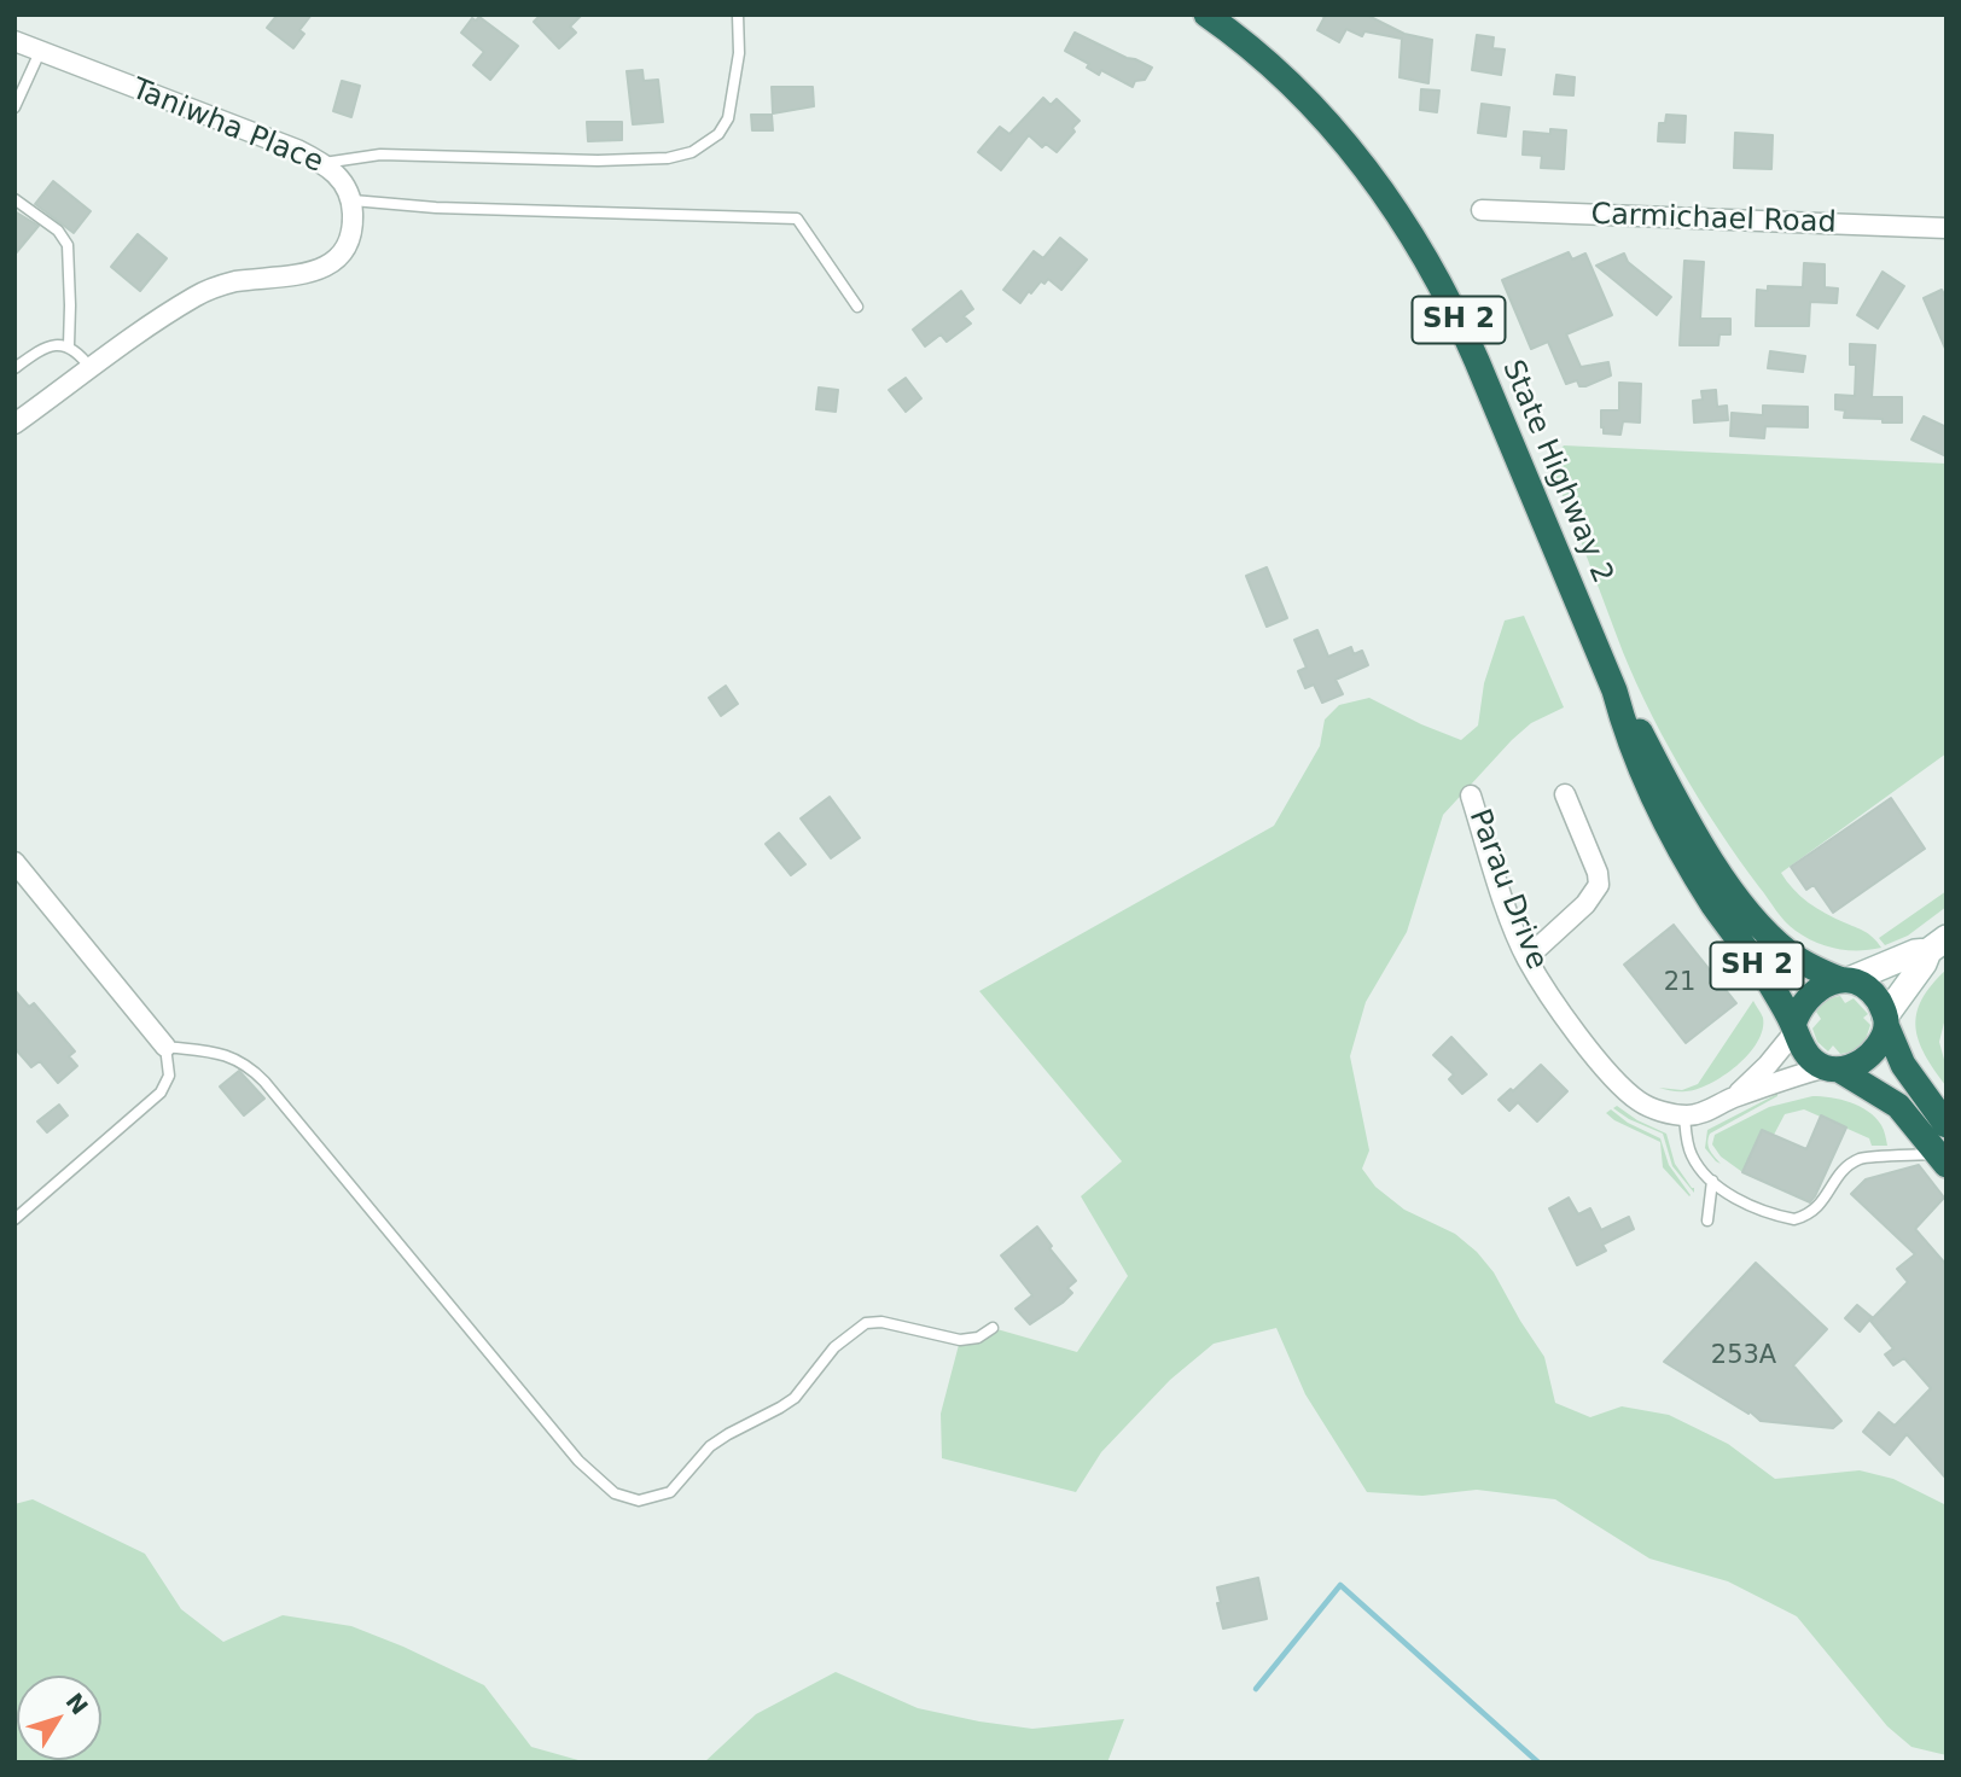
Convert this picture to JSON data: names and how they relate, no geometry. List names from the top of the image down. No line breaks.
{"streets":{"highway":["SH 2","State Highway 2"],"street":["Taniwha Place","Carmichael Road","Parau Drive"]},"crossings":[["SH 2","State Highway 2"]],"house_numbers":["21","253A"],"north":"top right"}
